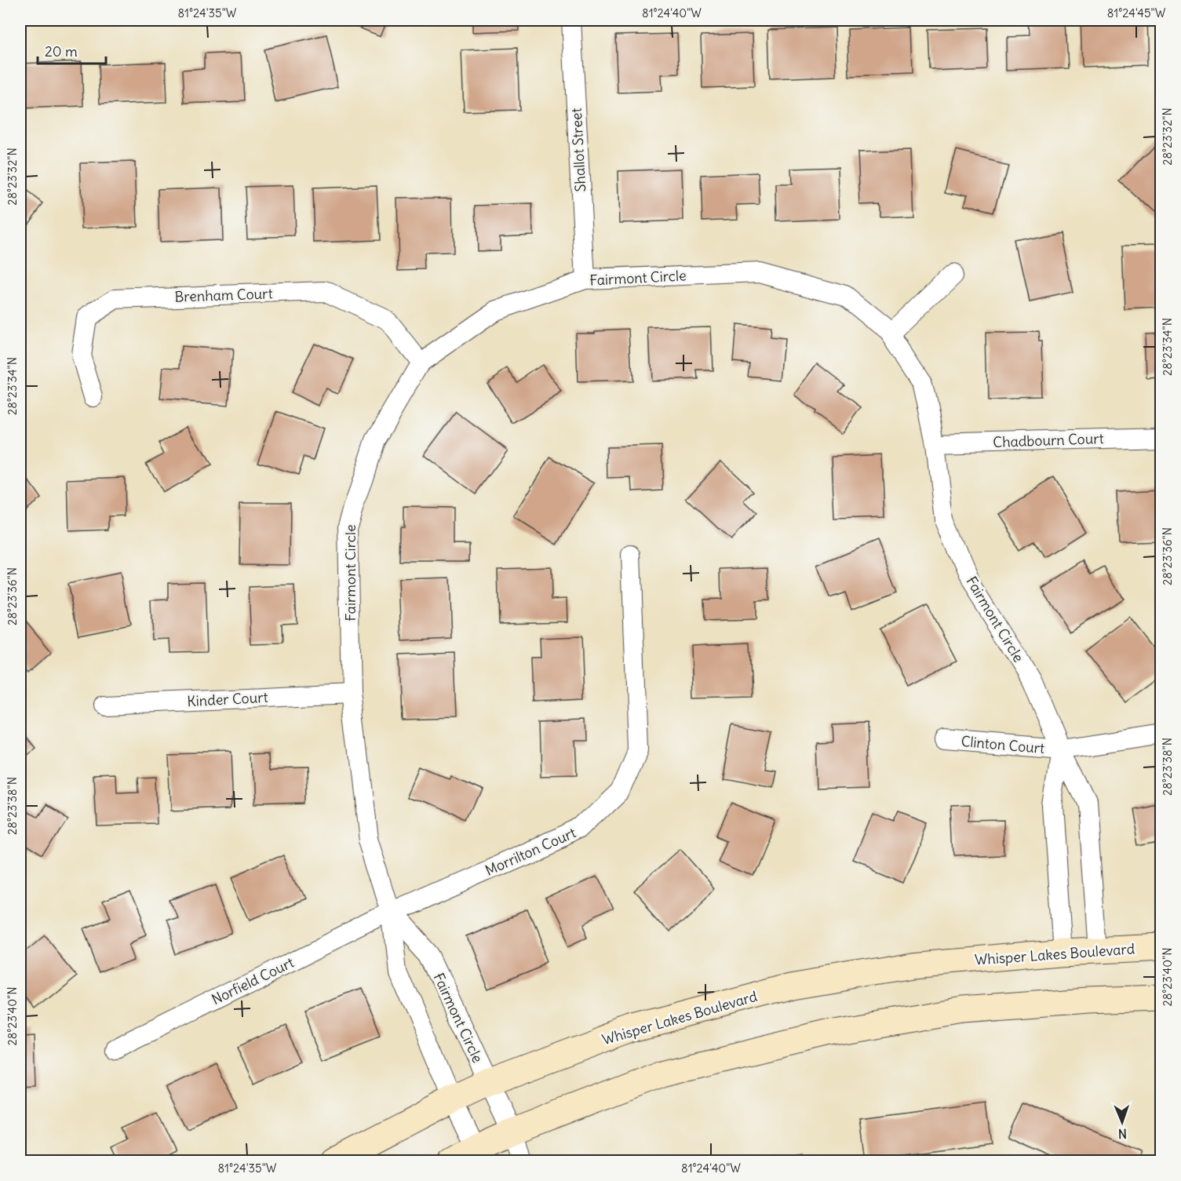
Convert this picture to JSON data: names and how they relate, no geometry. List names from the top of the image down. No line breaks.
{"streets":{"street":["Shallot Street","Fairmont Circle","Brenham Court","Chadbourn Court","Kinder Court","Clinton Court","Morrilton Court","Whisper Lakes Boulevard","Norfield Court"]},"crossings":[["Shallot Street","Fairmont Circle"],["Fairmont Circle","Brenham Court"],["Fairmont Circle","Chadbourn Court"],["Fairmont Circle","Kinder Court"],["Fairmont Circle","Clinton Court"],["Fairmont Circle","Morrilton Court"],["Fairmont Circle","Whisper Lakes Boulevard"],["Fairmont Circle","Norfield Court"],["Morrilton Court","Norfield Court"]],"scale_bar":"20 m","north":"bottom","coordinates":["81°24'35\"W","81°24'40\"W","81°24'45\"W","28°23'32\"N","28°23'34\"N","28°23'36\"N","28°23'38\"N","28°23'40\"N"]}
